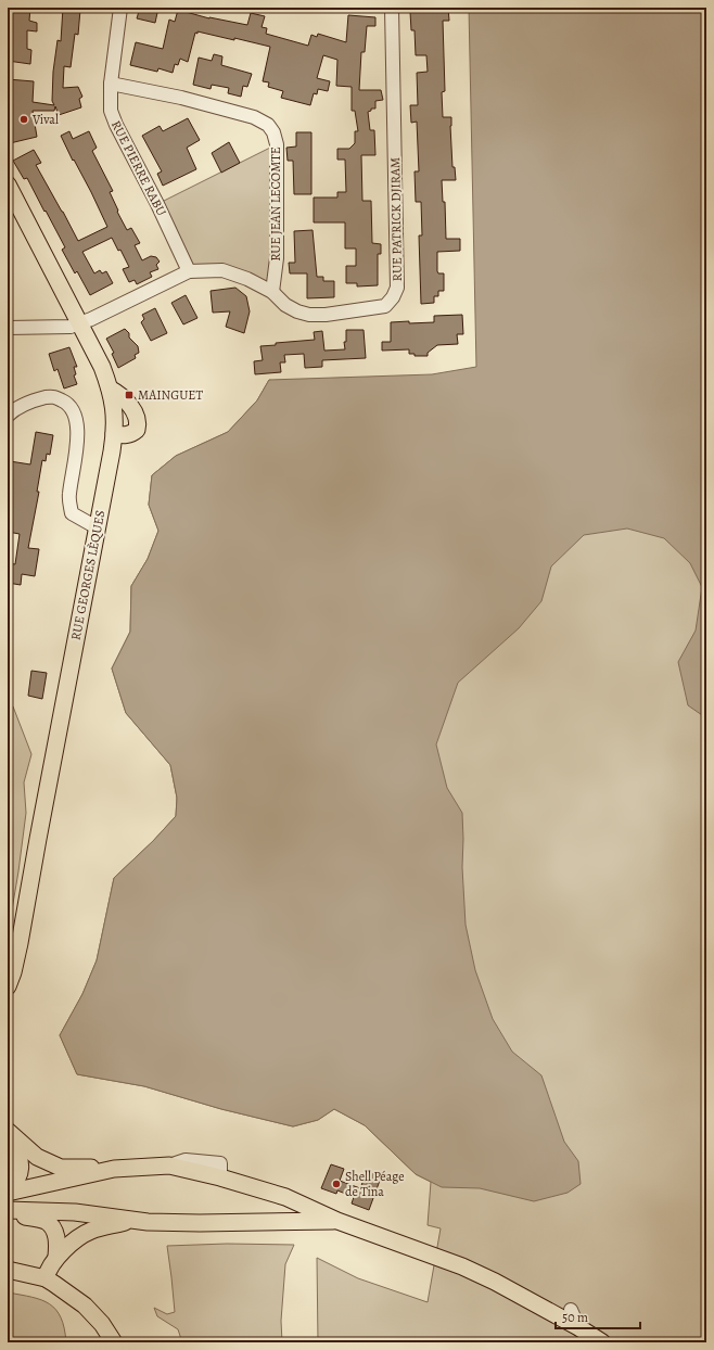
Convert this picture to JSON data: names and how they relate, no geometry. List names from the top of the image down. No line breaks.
{"streets":{"main road":["RUE GEORGES LÈQUES"],"street":["RUE PIERRE RABU","RUE JEAN LECOMTE","RUE PATRICK DJIRAM"]},"crossings":[["RUE PIERRE RABU","RUE JEAN LECOMTE"],["RUE PIERRE RABU","RUE PATRICK DJIRAM"],["RUE JEAN LECOMTE","RUE PATRICK DJIRAM"],["RUE PATRICK DJIRAM","RUE GEORGES LÈQUES"]],"places":{"other":["Vival","Shell Péage de Tina"],"transit":["MAINGUET"]},"scale_bar":"50 m"}
